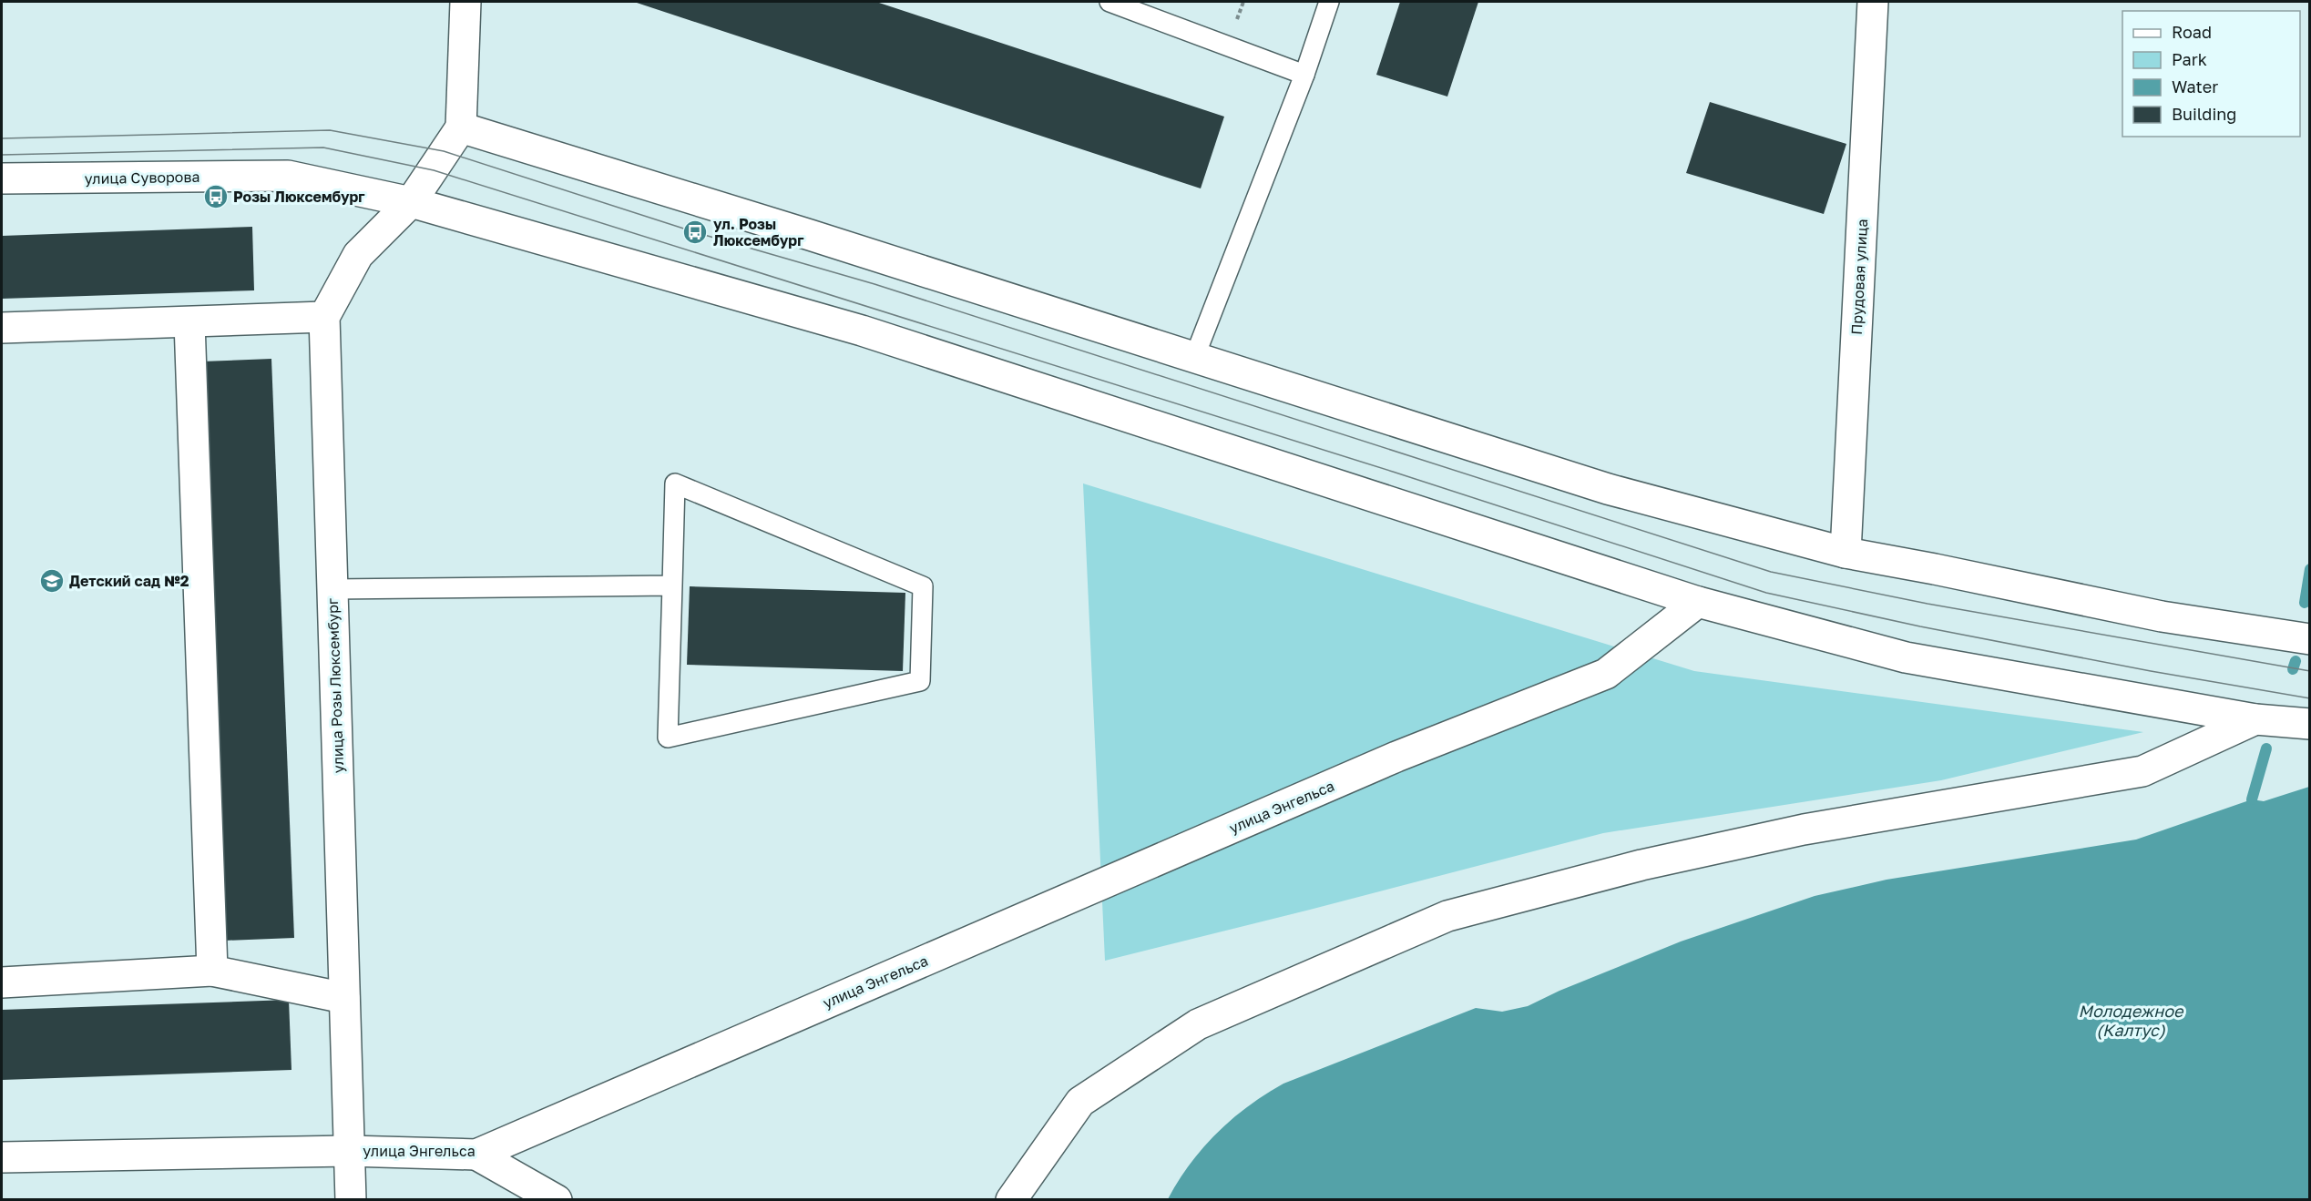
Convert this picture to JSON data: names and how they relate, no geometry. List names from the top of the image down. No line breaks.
{"streets":{"street":["улица Суворова","Прудовая улица","улица Розы Люксембург","улица Энгельса"]},"crossings":[["улица Суворова","улица Энгельса"],["улица Розы Люксембург","улица Энгельса"]],"water":["Молодежное (Калтус)"],"places":{"bus stop":["Розы Люксембург","ул. Розы Люксембург"],"school or university":["Детский сад №2"]},"legend":["Road","Park","Water","Building"]}
